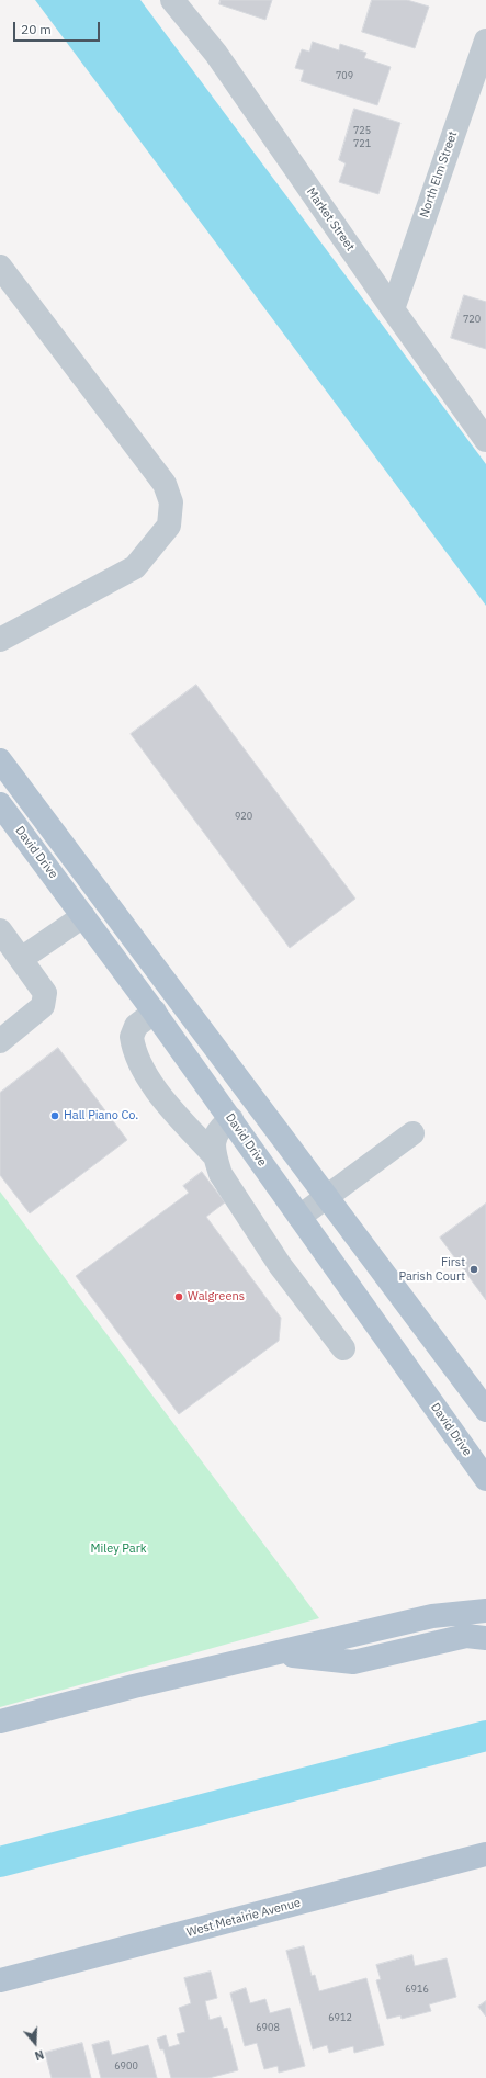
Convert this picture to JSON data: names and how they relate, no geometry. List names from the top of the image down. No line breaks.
{"streets":{"main road":["David Drive","West Metairie Avenue"],"street":["North Elm Street","Market Street"]},"crossings":[["North Elm Street","Market Street"]],"parks":["Miley Park"],"places":["Hall Piano Co.","First Parish Court","Walgreens"],"house_numbers":["709","725","721","720","920","6916","6912","6908","6900"],"scale_bar":"20 m","north":"bottom"}
